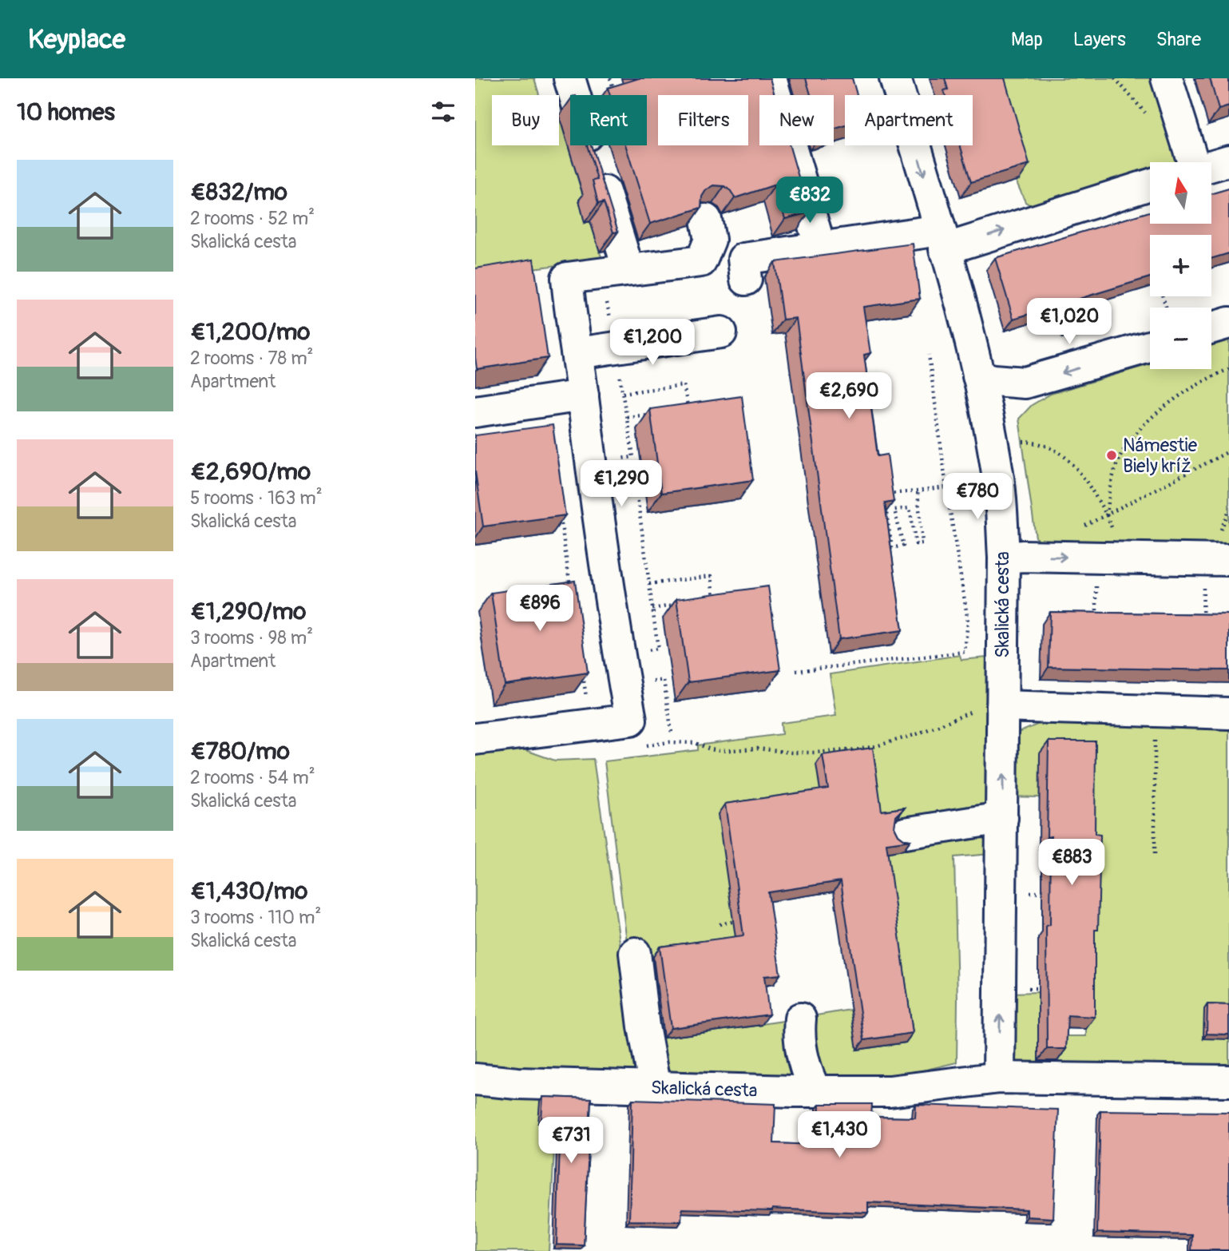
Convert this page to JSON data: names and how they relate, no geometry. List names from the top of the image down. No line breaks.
{"streets":{"street":["Skalická cesta"]},"places":["Námestie Biely kríž"],"north":"top","page":{"header":"Keyplace","nav":["Map","Layers","Share"],"heading":"10 homes","chip":["Buy","Rent","Filters","New","Apartment"],"list":[{"name":"€832/mo","note":"2 rooms · 52 m² · Skalická cesta"},{"name":"€1,200/mo","note":"2 rooms · 78 m² · Apartment"},{"name":"€2,690/mo","note":"5 rooms · 163 m² · Skalická cesta"},{"name":"€1,290/mo","note":"3 rooms · 98 m² · Apartment"},{"name":"€780/mo","note":"2 rooms · 54 m² · Skalická cesta"},{"name":"€1,430/mo","note":"3 rooms · 110 m² · Skalická cesta"}],"map_buttons":["+","−"],"price":["€832","€1,020","€1,200","€2,690","€1,290","€780","€896","€883","€1,430","€731"]}}
